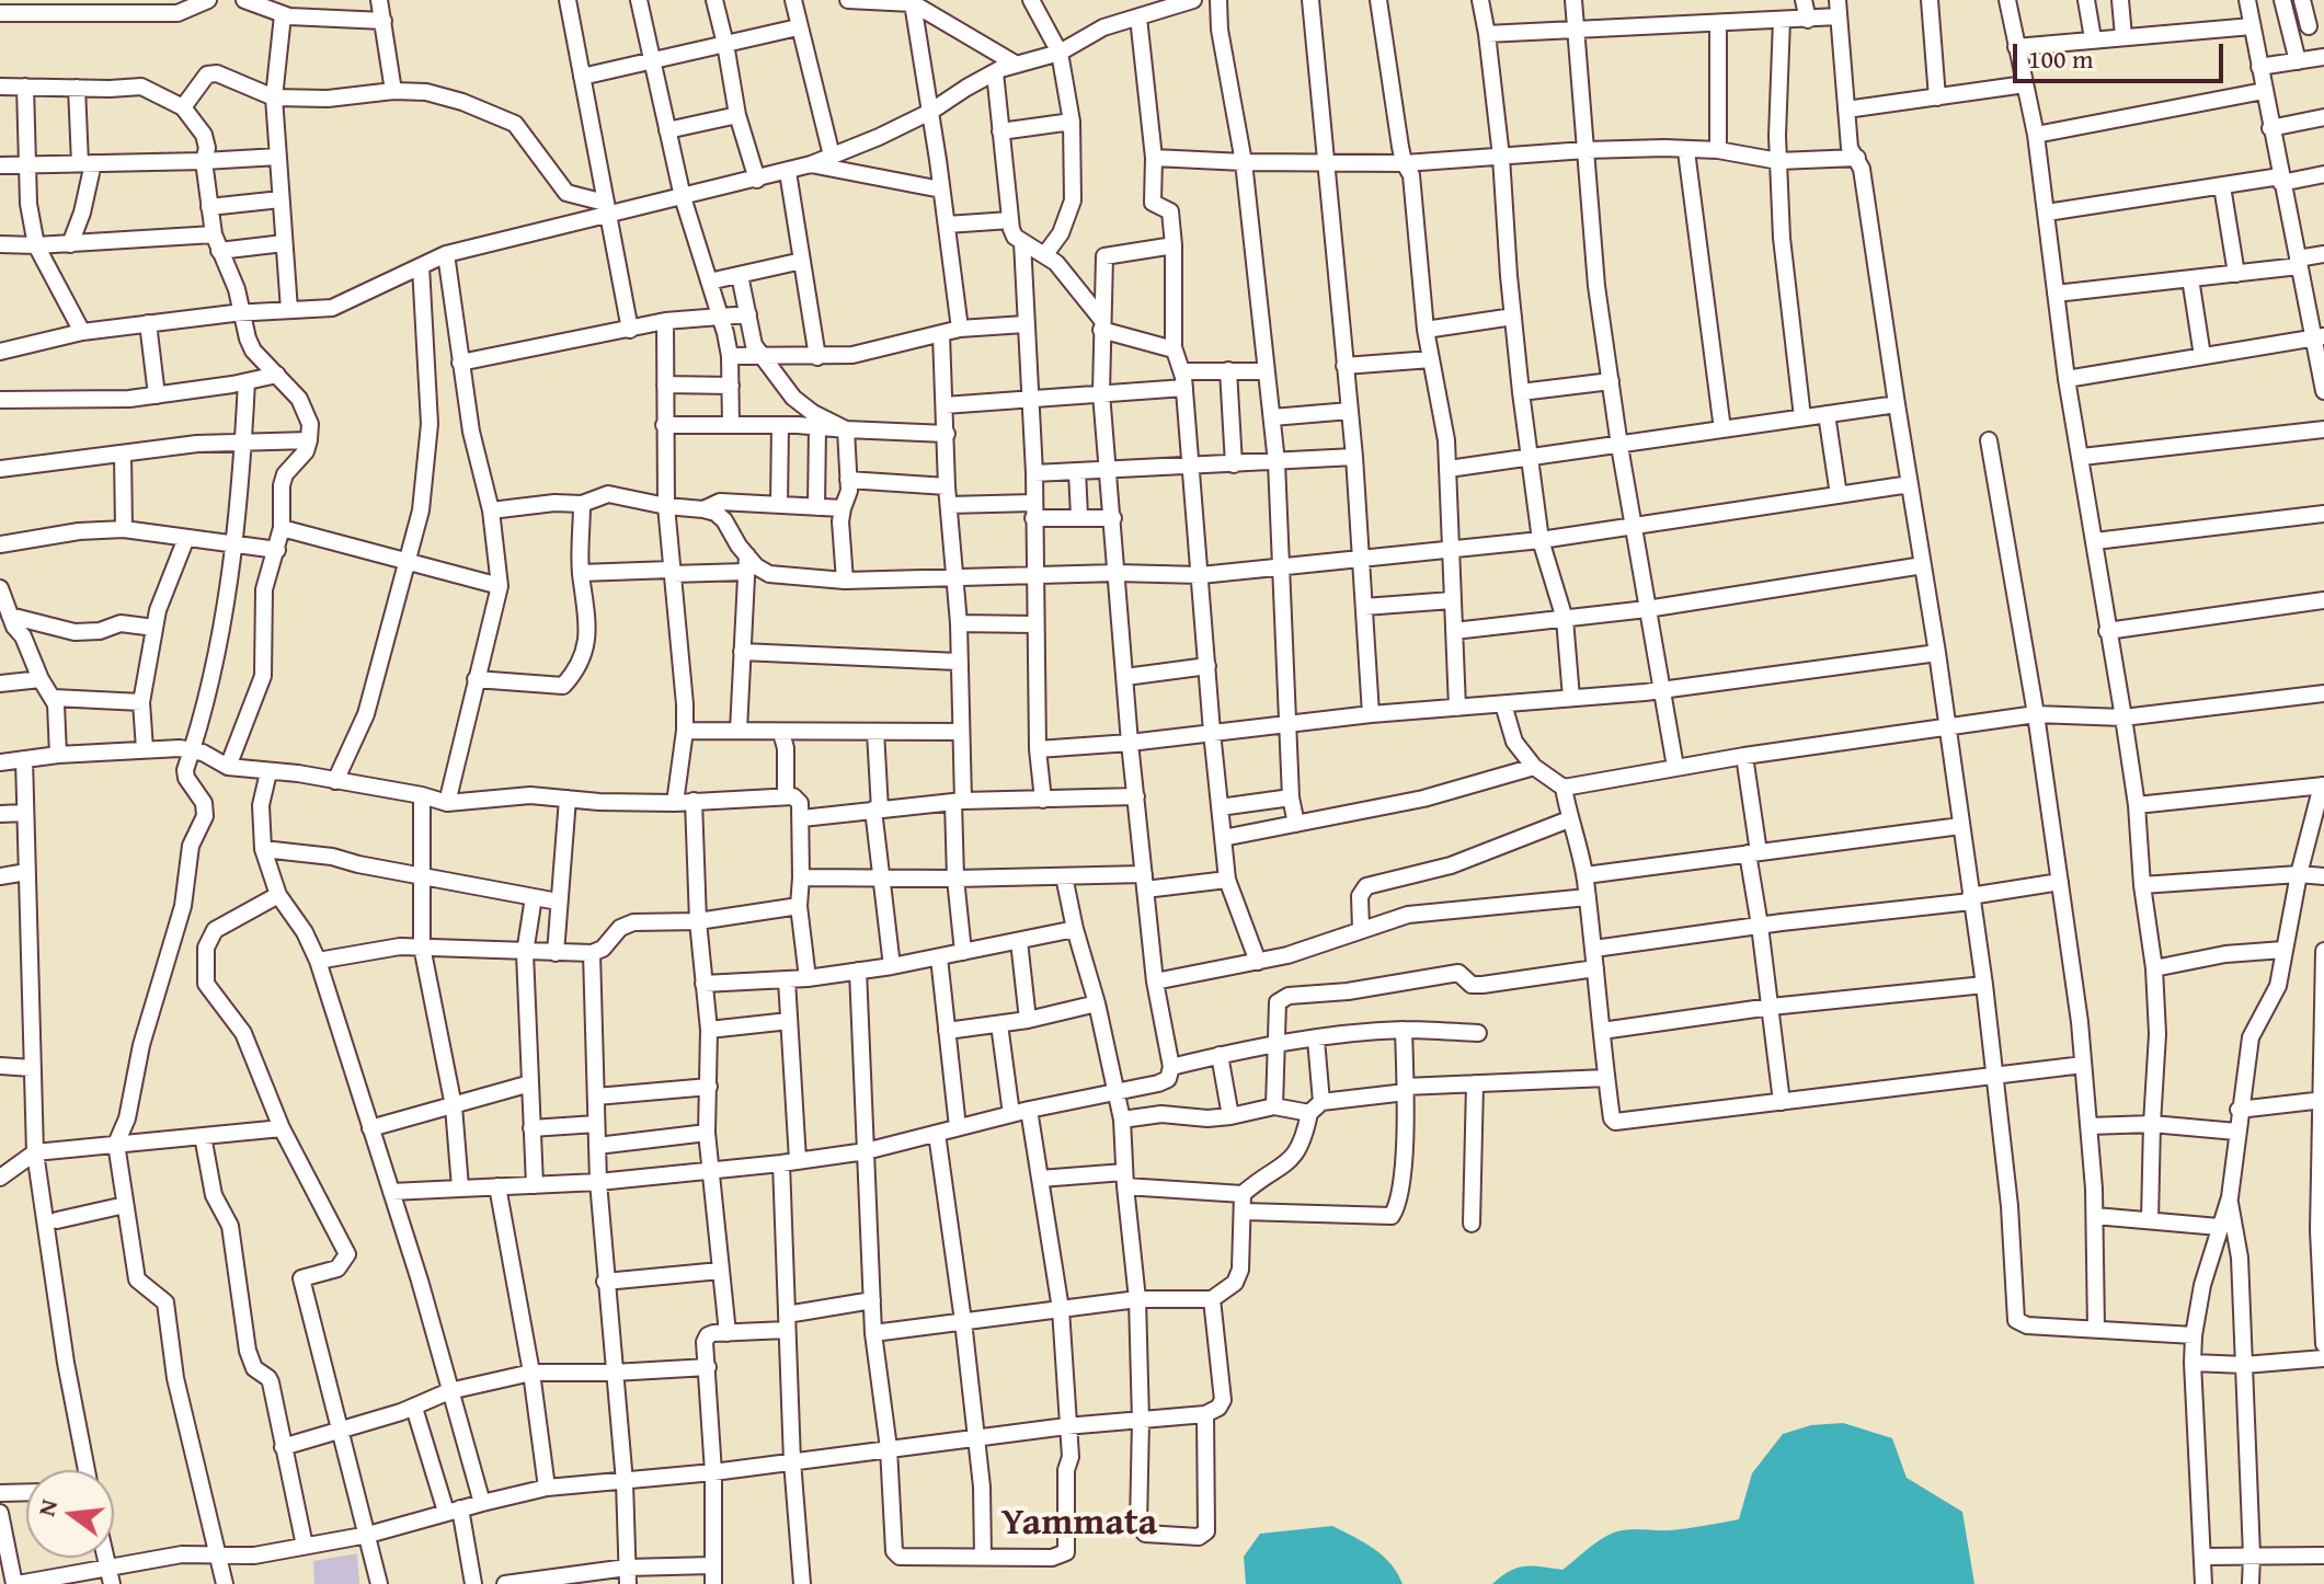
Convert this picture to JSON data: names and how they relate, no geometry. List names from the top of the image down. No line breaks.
{"districts":["Yammata"],"scale_bar":"100 m","north":"left"}
